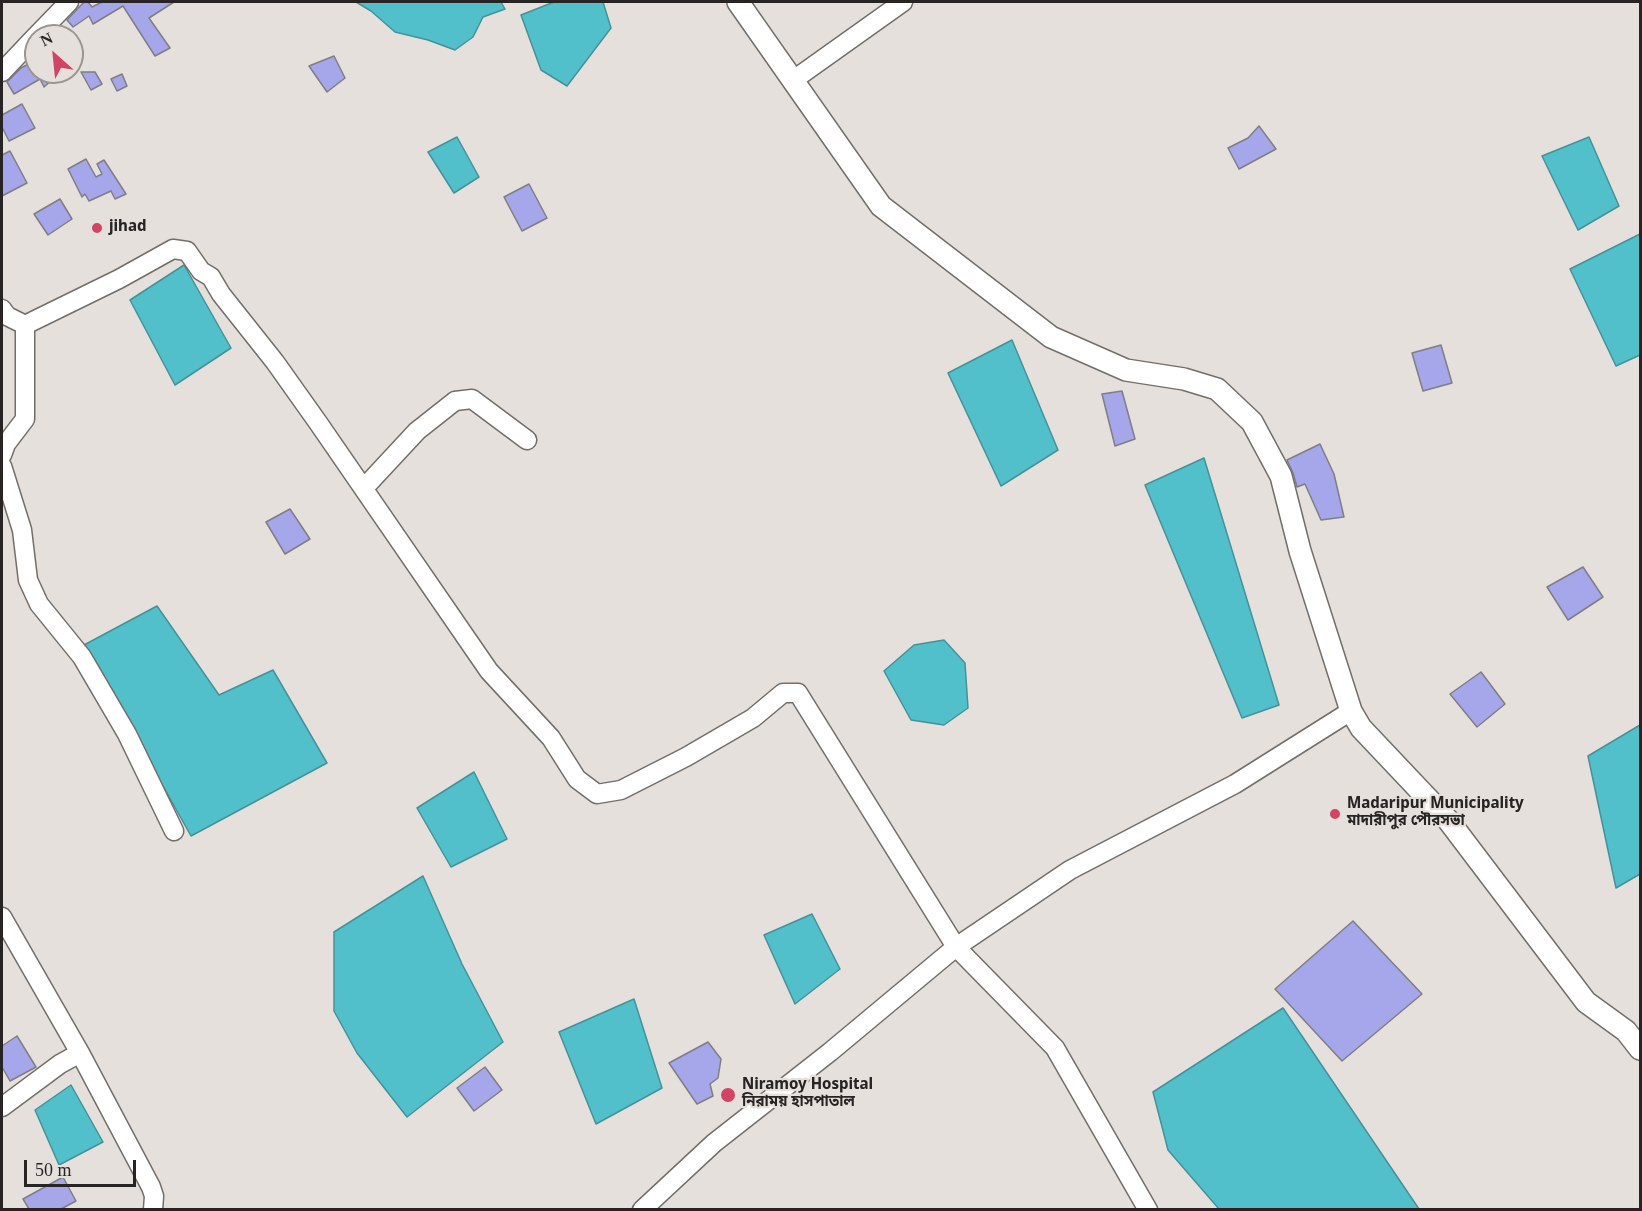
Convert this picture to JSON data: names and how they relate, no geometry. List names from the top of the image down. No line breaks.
{"places":["jihad","Madaripur Municipality মাদারীপুর পৌরসভা","Niramoy Hospital নিরাময় হাসপাতাল"],"scale_bar":"50 m","north":"top left"}
